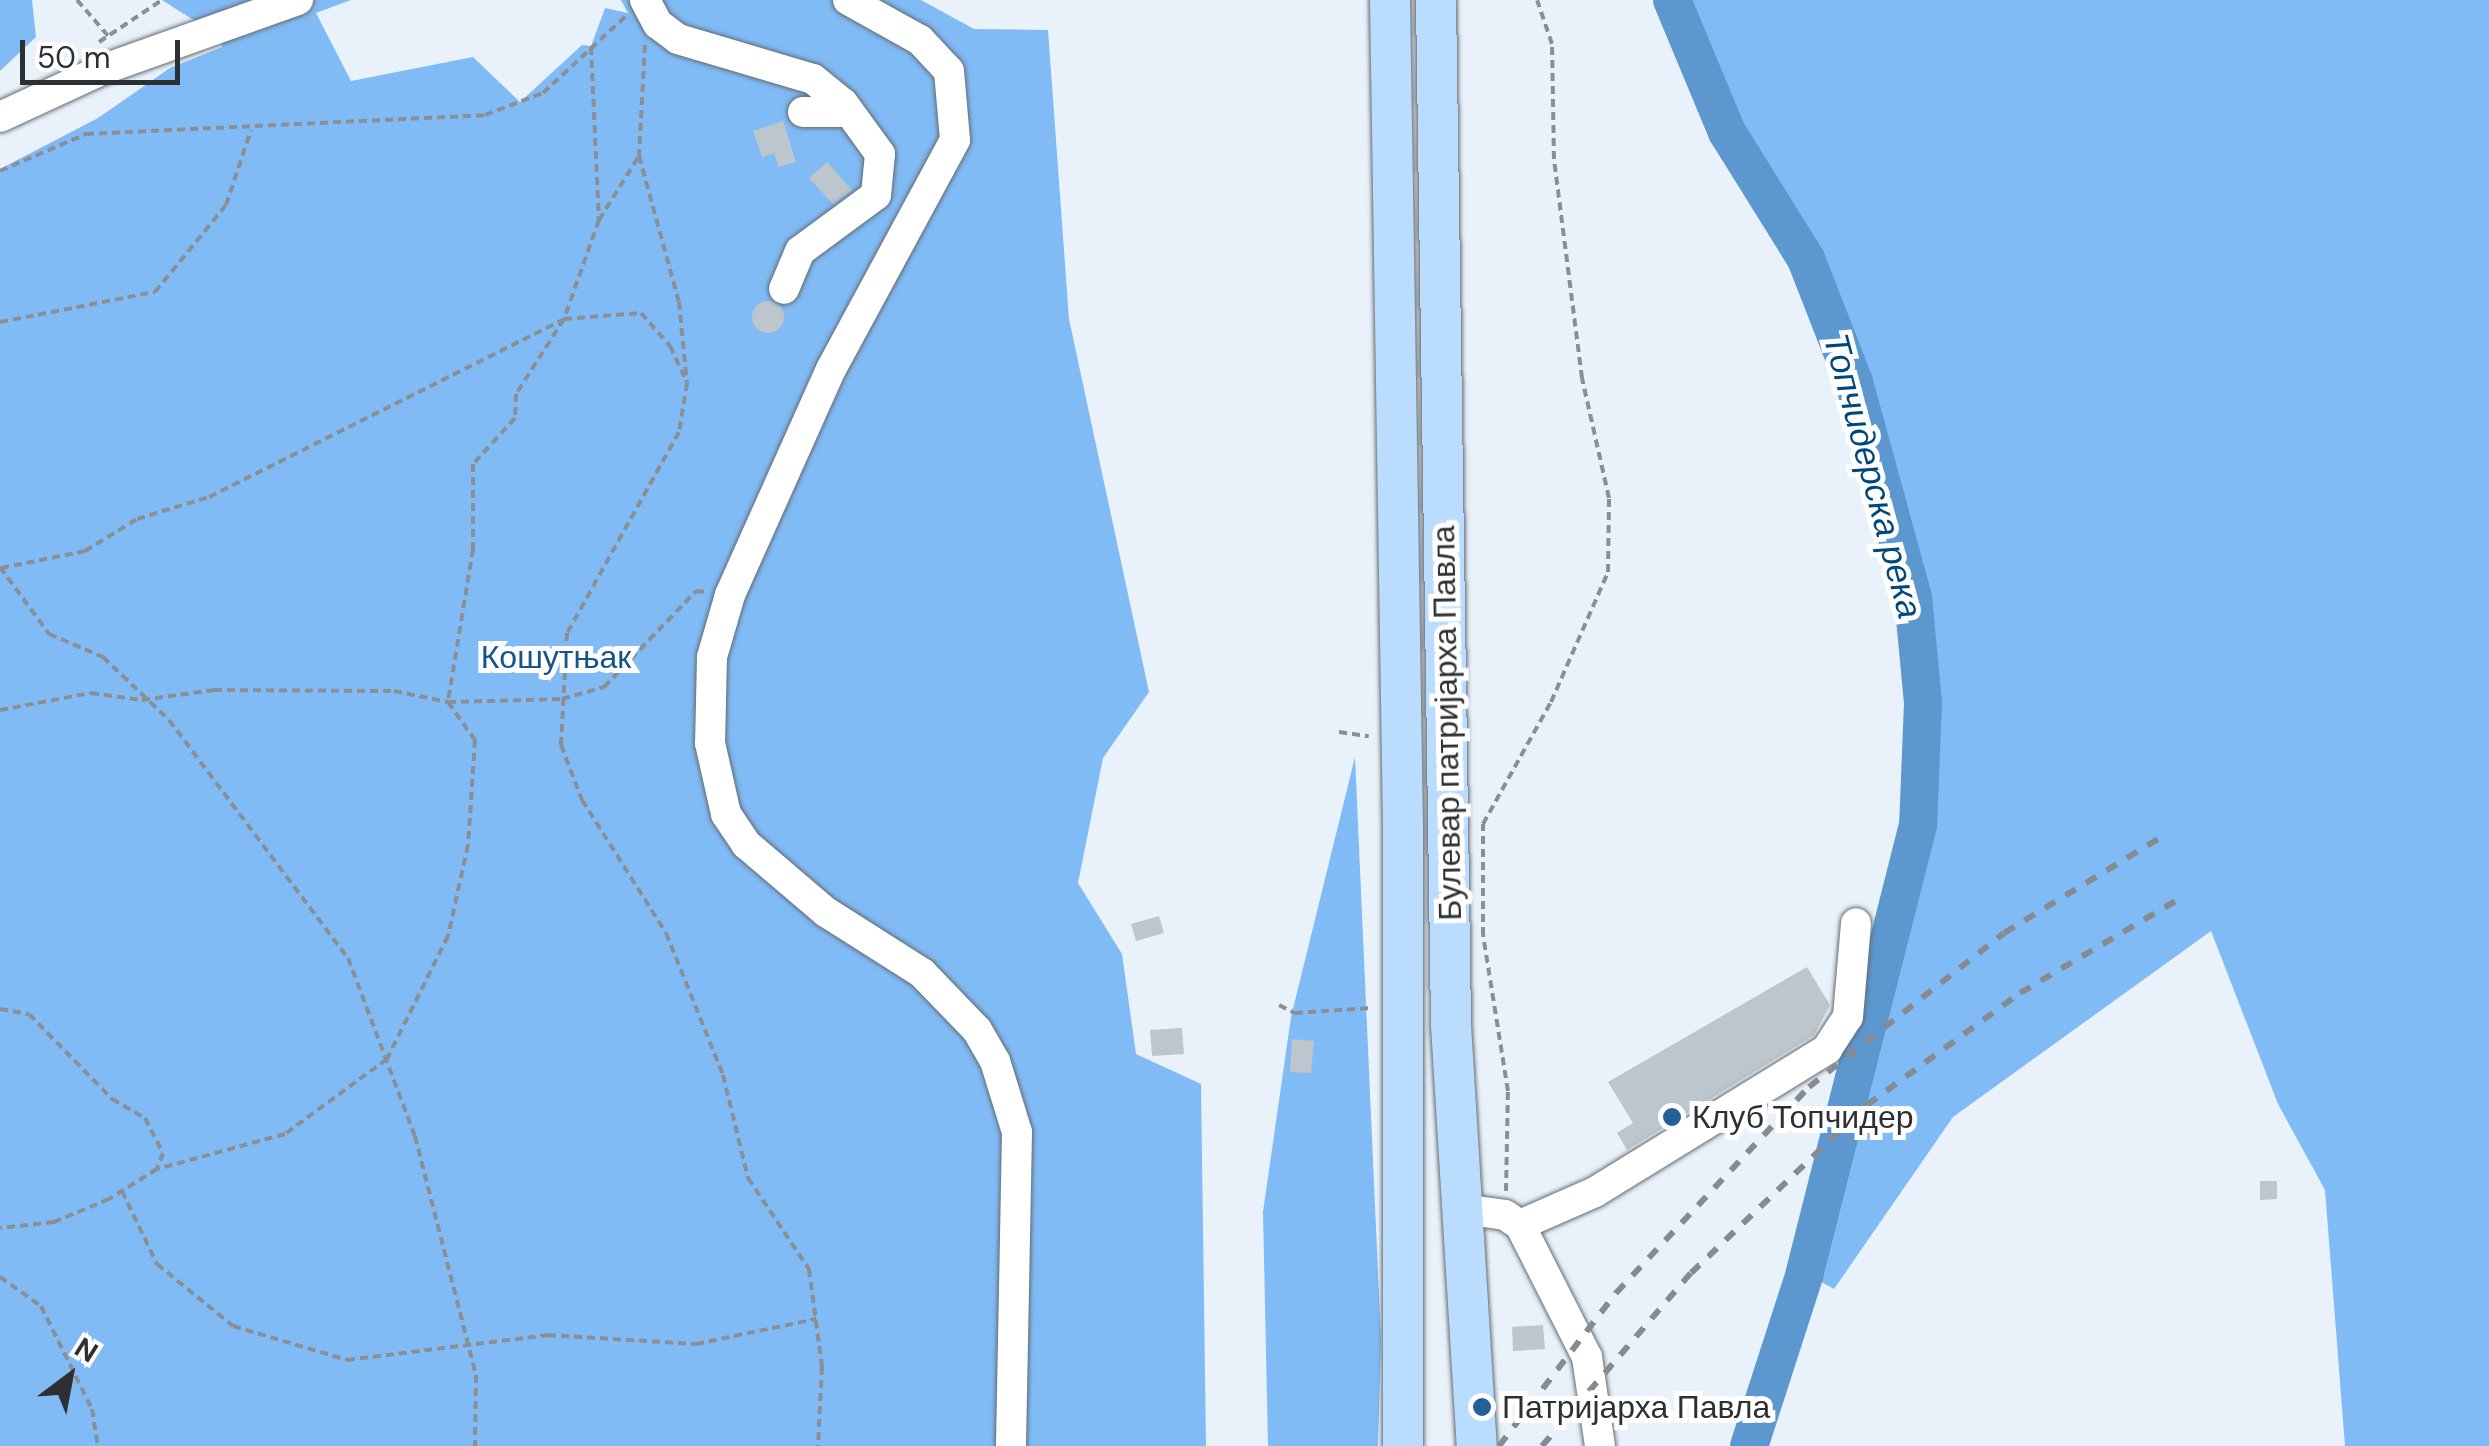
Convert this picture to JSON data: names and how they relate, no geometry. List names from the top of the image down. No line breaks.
{"streets":{"main road":["Булевар патријарха Павла"]},"water":["Топчидерска река"],"parks":["Кошутњак"],"places":["Клуб Топчидер","Патријарха Павла"],"scale_bar":"50 m","north":"top right"}
